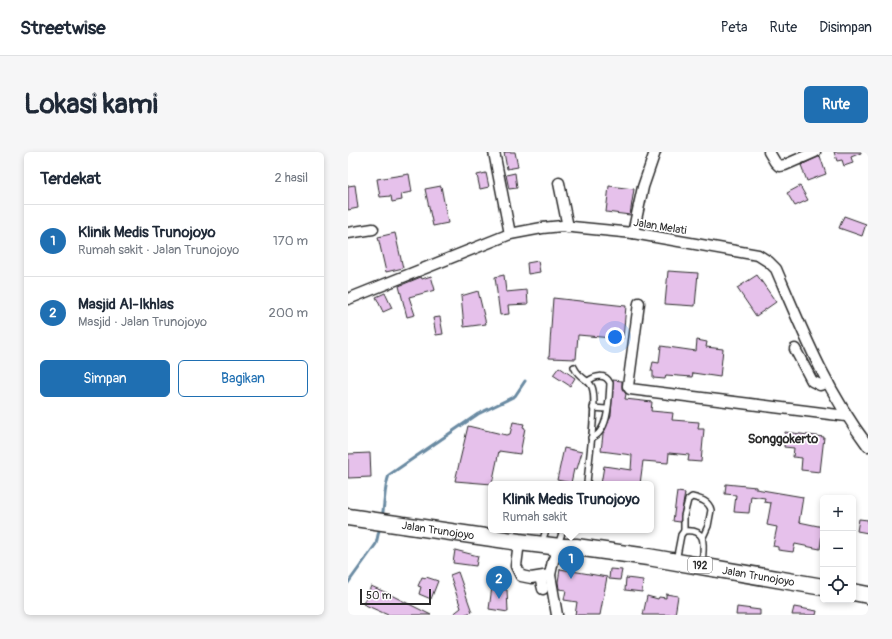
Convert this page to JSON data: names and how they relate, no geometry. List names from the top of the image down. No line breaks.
{"streets":{"main road":["Jalan Trunojoyo","192"],"street":["Jalan Melati"]},"districts":["Songgokerto"],"scale_bar":"50 m","page":{"header":"Streetwise","nav":["Peta","Rute","Disimpan"],"buttons":["Rute",["Simpan","Bagikan"]],"title":"Lokasi kami","heading":["Terdekat","2 hasil"],"list":[{"mark":"1","name":"Klinik Medis Trunojoyo","note":"Rumah sakit · Jalan Trunojoyo","value":"170 m"},{"mark":"2","name":"Masjid Al-Ikhlas","note":"Masjid · Jalan Trunojoyo","value":"200 m"}],"popup":["Klinik Medis Trunojoyo","Rumah sakit"],"map_buttons":["+","−"],"pins":["1","2"],"scale":"50 m"}}
